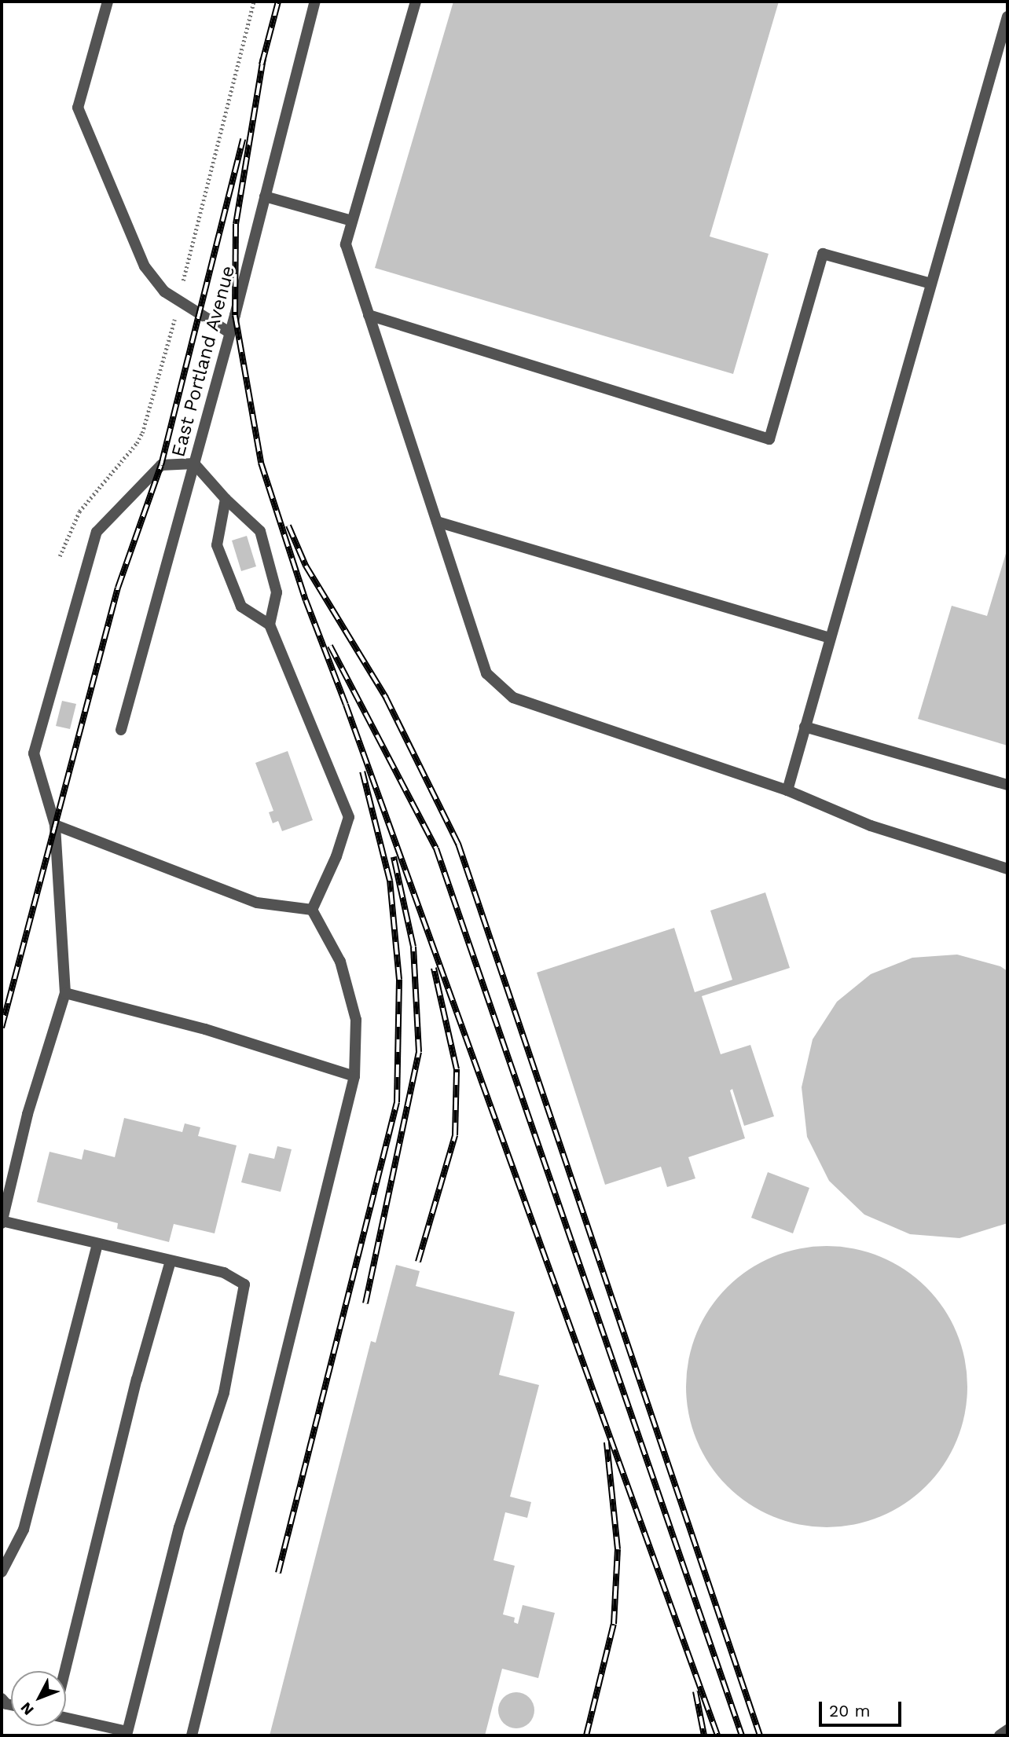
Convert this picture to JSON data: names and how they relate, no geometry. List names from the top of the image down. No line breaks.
{"streets":{"street":["East Portland Avenue"]},"scale_bar":"20 m","north":"bottom left"}
